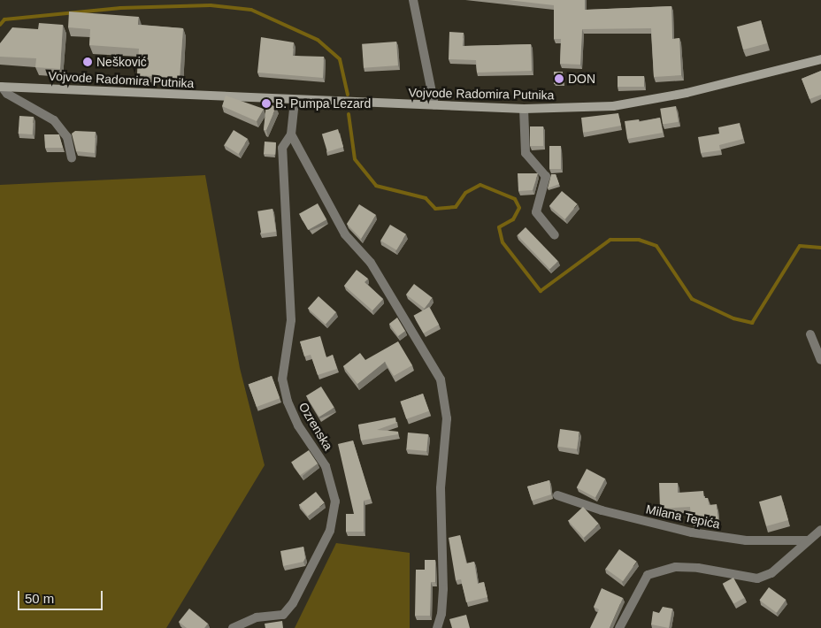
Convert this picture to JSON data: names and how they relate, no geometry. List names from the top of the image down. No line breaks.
{"streets":{"main road":["Vojvode Radomira Putnika"],"street":["Ozrenska","Milana Tepića"]},"places":["Nešković","DON","B. Pumpa Lezard"],"scale_bar":"50 m"}
